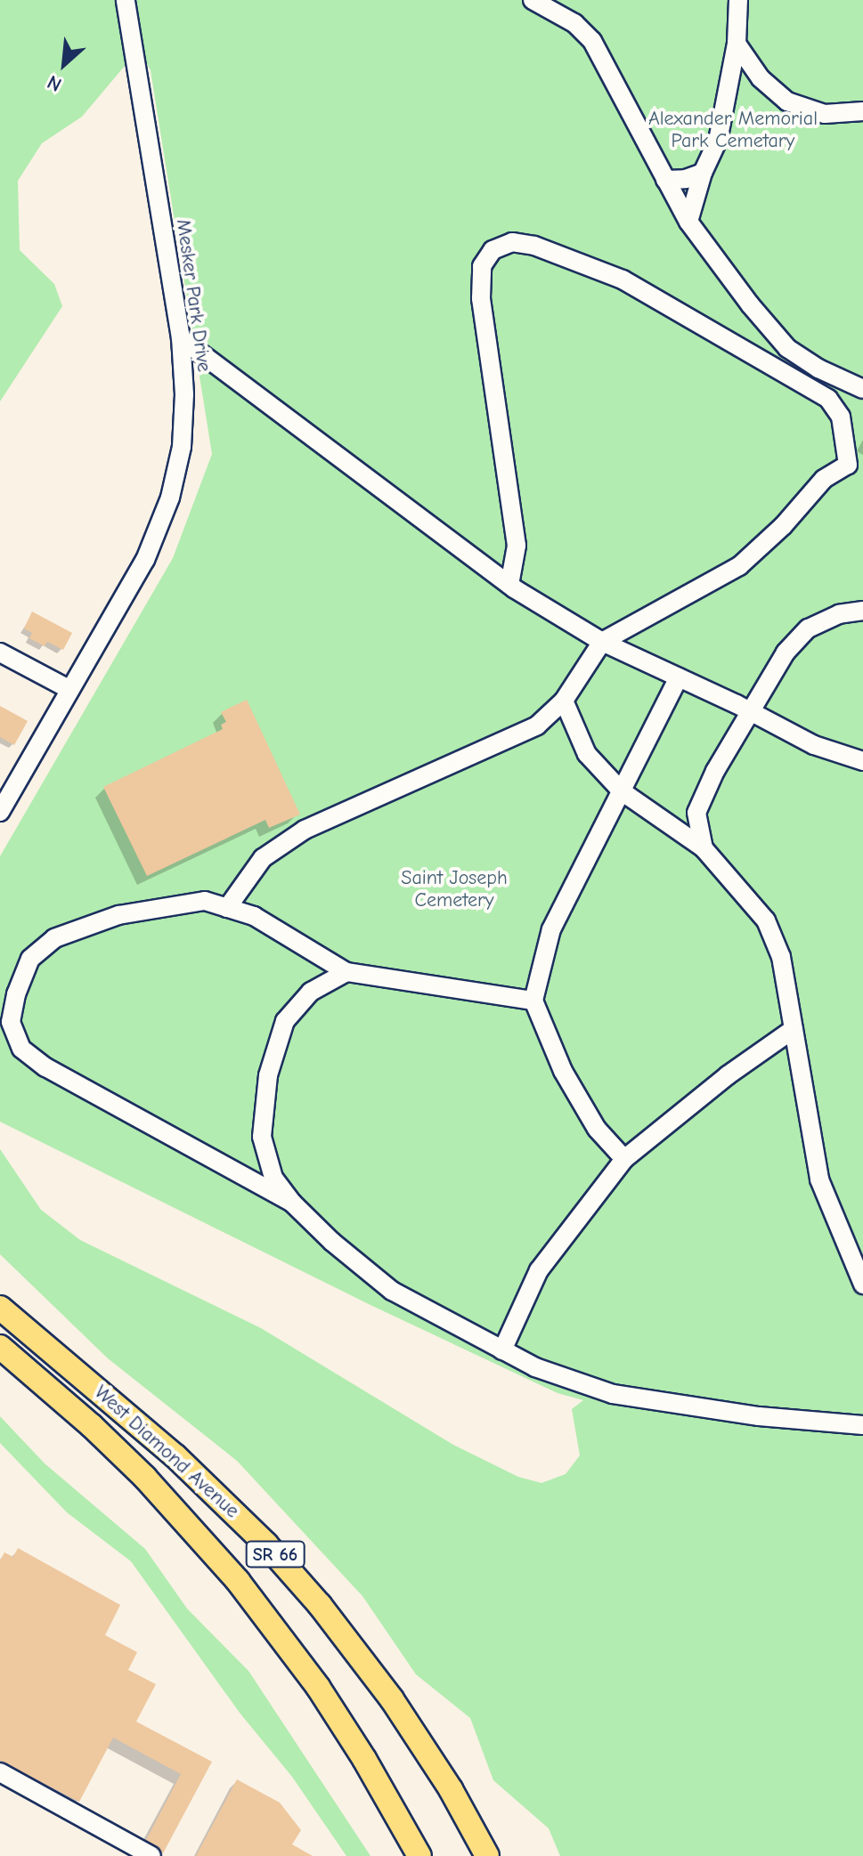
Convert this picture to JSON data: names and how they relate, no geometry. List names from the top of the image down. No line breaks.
{"streets":{"main road":["West Diamond Avenue","SR 66"],"street":["Mesker Park Drive"]},"parks":["Alexander Memorial Park Cemetary","Saint Joseph Cemetery"],"north":"bottom left"}
